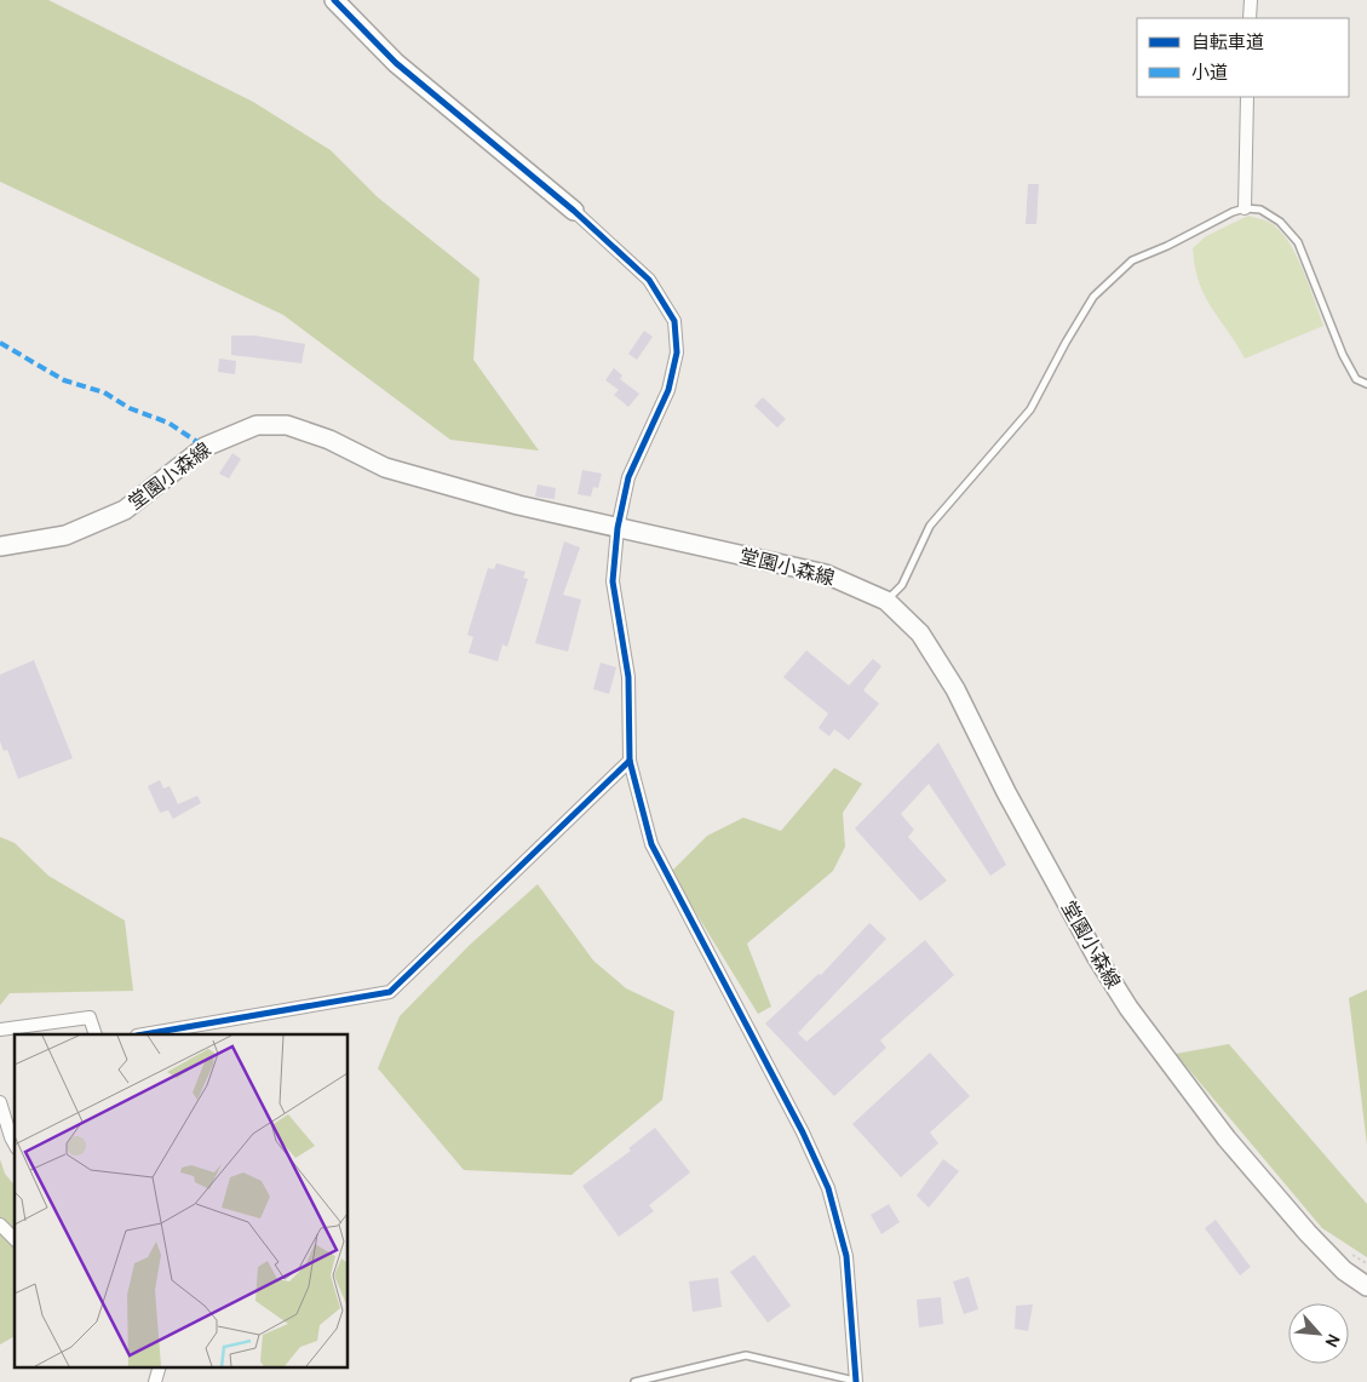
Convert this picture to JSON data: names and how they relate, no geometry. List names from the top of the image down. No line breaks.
{"streets":{"main road":["堂園小森線"]},"legend":["自転車道","小道"],"north":"bottom right"}
